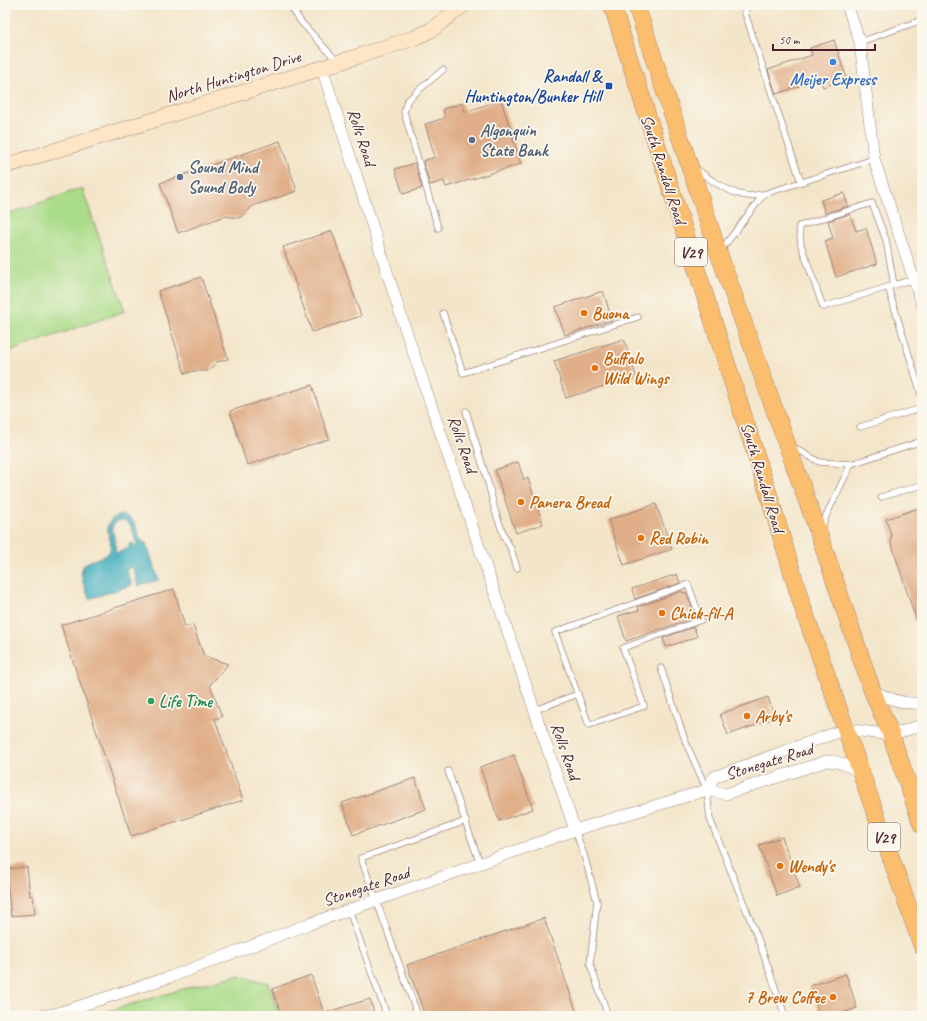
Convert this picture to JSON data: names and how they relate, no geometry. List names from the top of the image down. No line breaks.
{"streets":{"main road":["South Randall Road","V29"],"street":["North Huntington Drive","Rolls Road","Stonegate Road"]},"crossings":[["North Huntington Drive","Rolls Road"],["Rolls Road","Stonegate Road"],["South Randall Road","Stonegate Road"]],"places":{"other":["Meijer Express","Algonquin State Bank","Sound Mind Sound Body","Buona","Buffalo Wild Wings","Panera Bread","Red Robin","Chick-fil-A","Life Time","Arby's","Wendy's","7 Brew Coffee"],"transit":["Randall & Huntington/Bunker Hill"]},"scale_bar":"50 m"}
